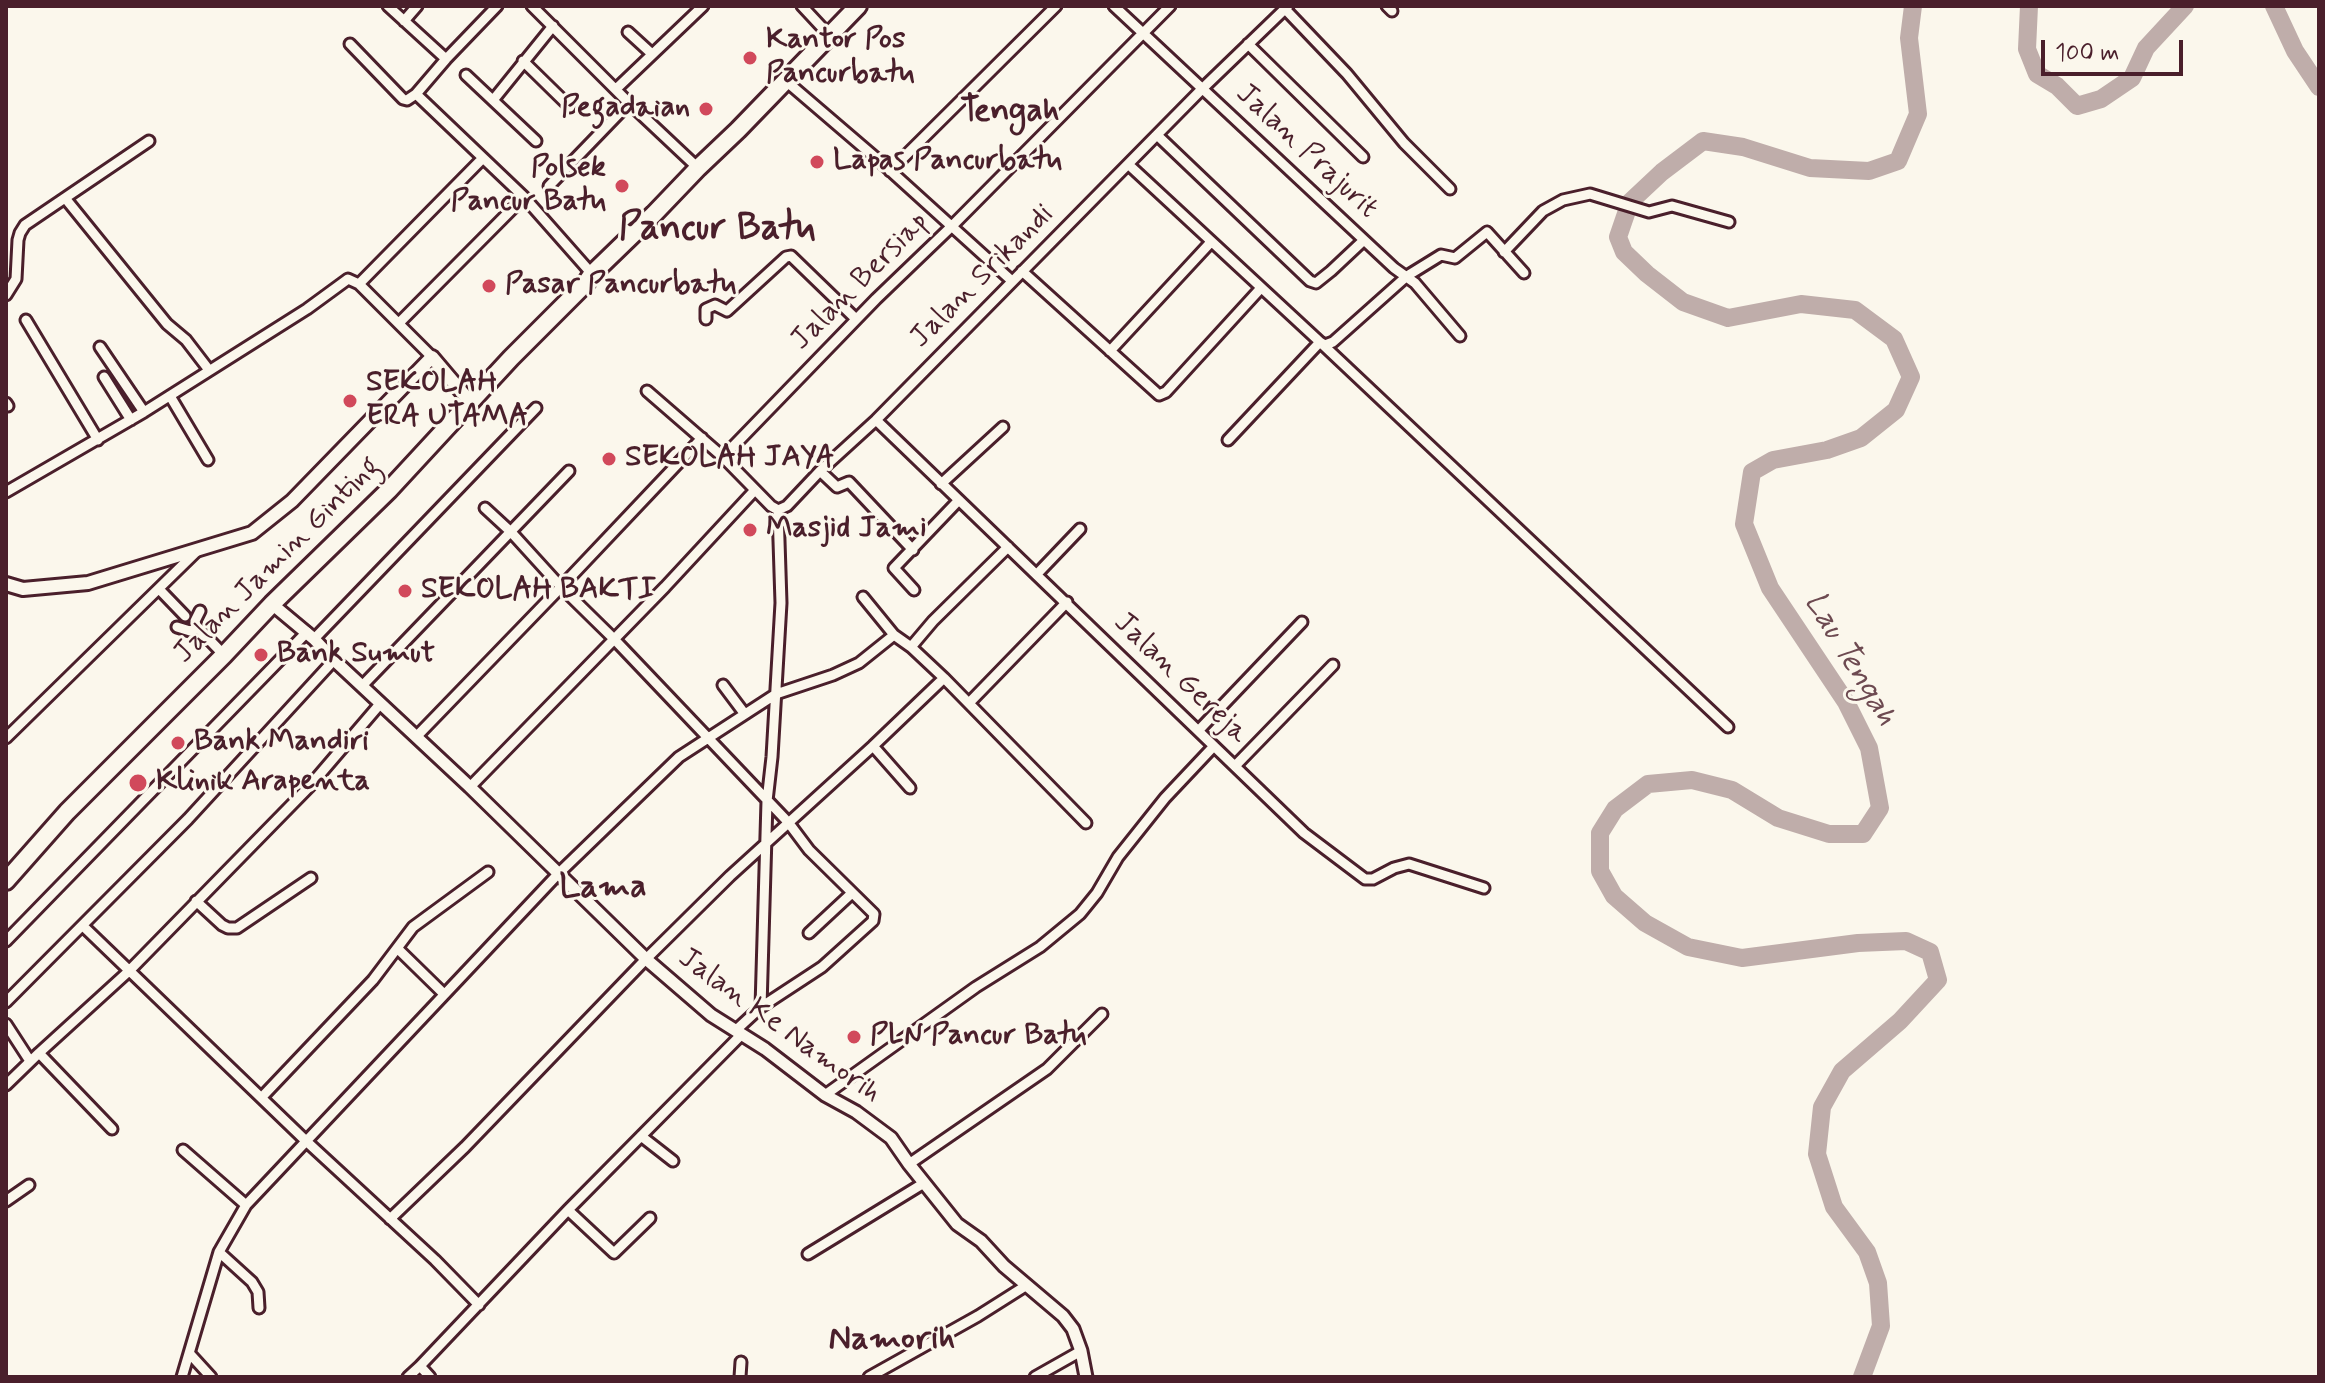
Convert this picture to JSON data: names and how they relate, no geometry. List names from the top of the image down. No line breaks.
{"streets":{"highway":["Jalan Jamin Ginting"],"street":["Jalan Prajurit","Jalan Srikandi","Jalan Bersiap","Jalan Gereja","Jalan Ke Namorih"]},"crossings":[["Jalan Prajurit","Jalan Srikandi"],["Jalan Prajurit","Jalan Bersiap"],["Jalan Srikandi","Jalan Gereja"],["Jalan Jamin Ginting","Jalan Ke Namorih"]],"districts":["Tengah","Pancur Batu","Lama","Namorih"],"water":["Lau Tengah"],"places":["Kantor Pos Pancurbatu","Pegadaian","Lapas Pancurbatu","Polsek Pancur Batu","Pasar Pancurbatu","SEKOLAH ERA UTAMA","SEKOLAH JAYA","Masjid Jami","SEKOLAH BAKTI","Bank Sumut","Bank Mandiri","Klinik Arapenta","PLN Pancur Batu"],"scale_bar":"100 m"}
